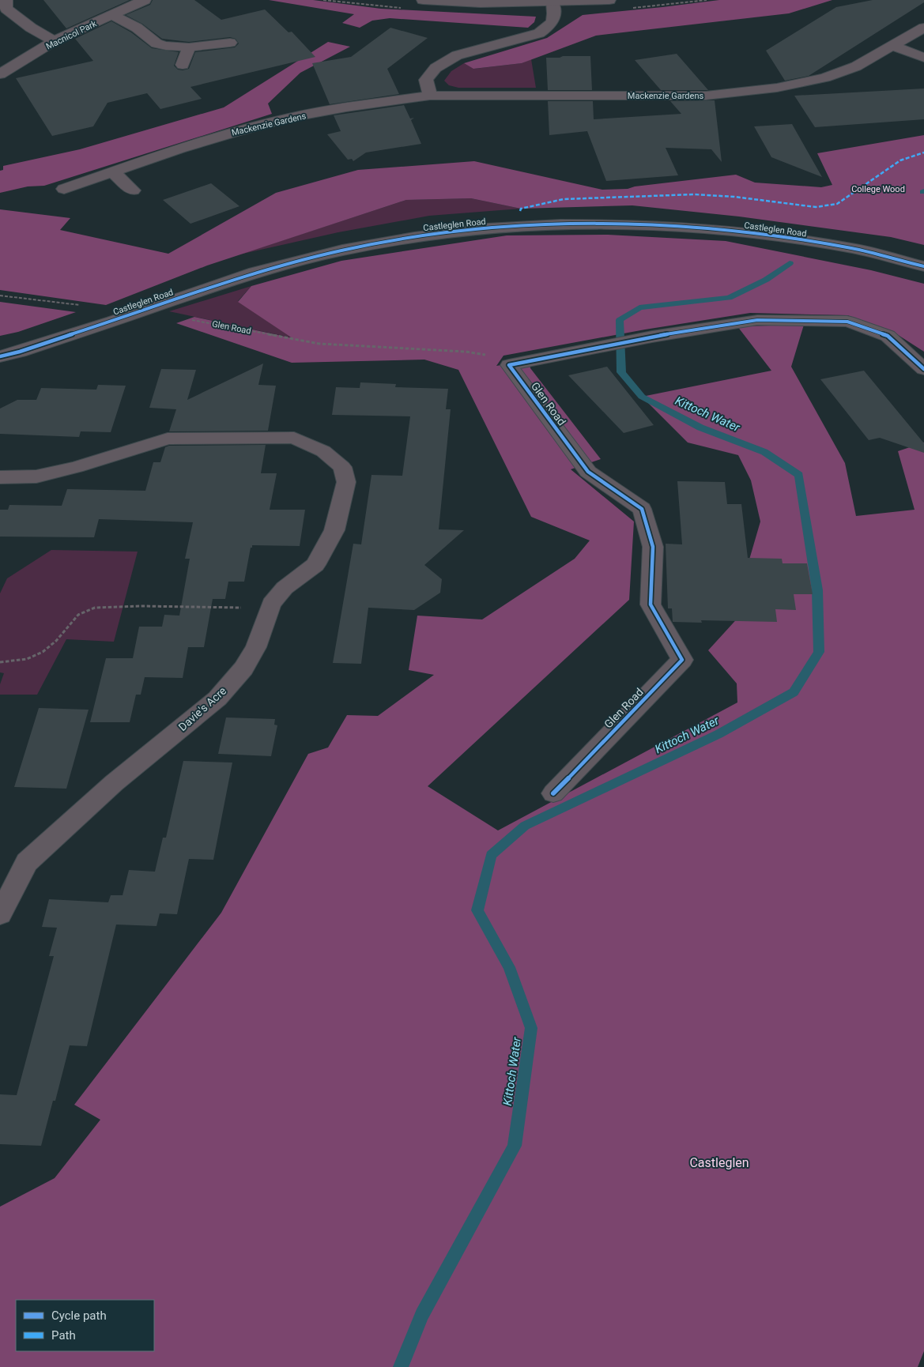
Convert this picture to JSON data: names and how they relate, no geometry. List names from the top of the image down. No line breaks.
{"streets":{"street":["Macnicol Park","Mackenzie Gardens","Castleglen Road","Glen Road","Davie's Acre"]},"water":["Kittoch Water"],"parks":["College Wood","Castleglen"],"legend":["Cycle path","Path"]}
